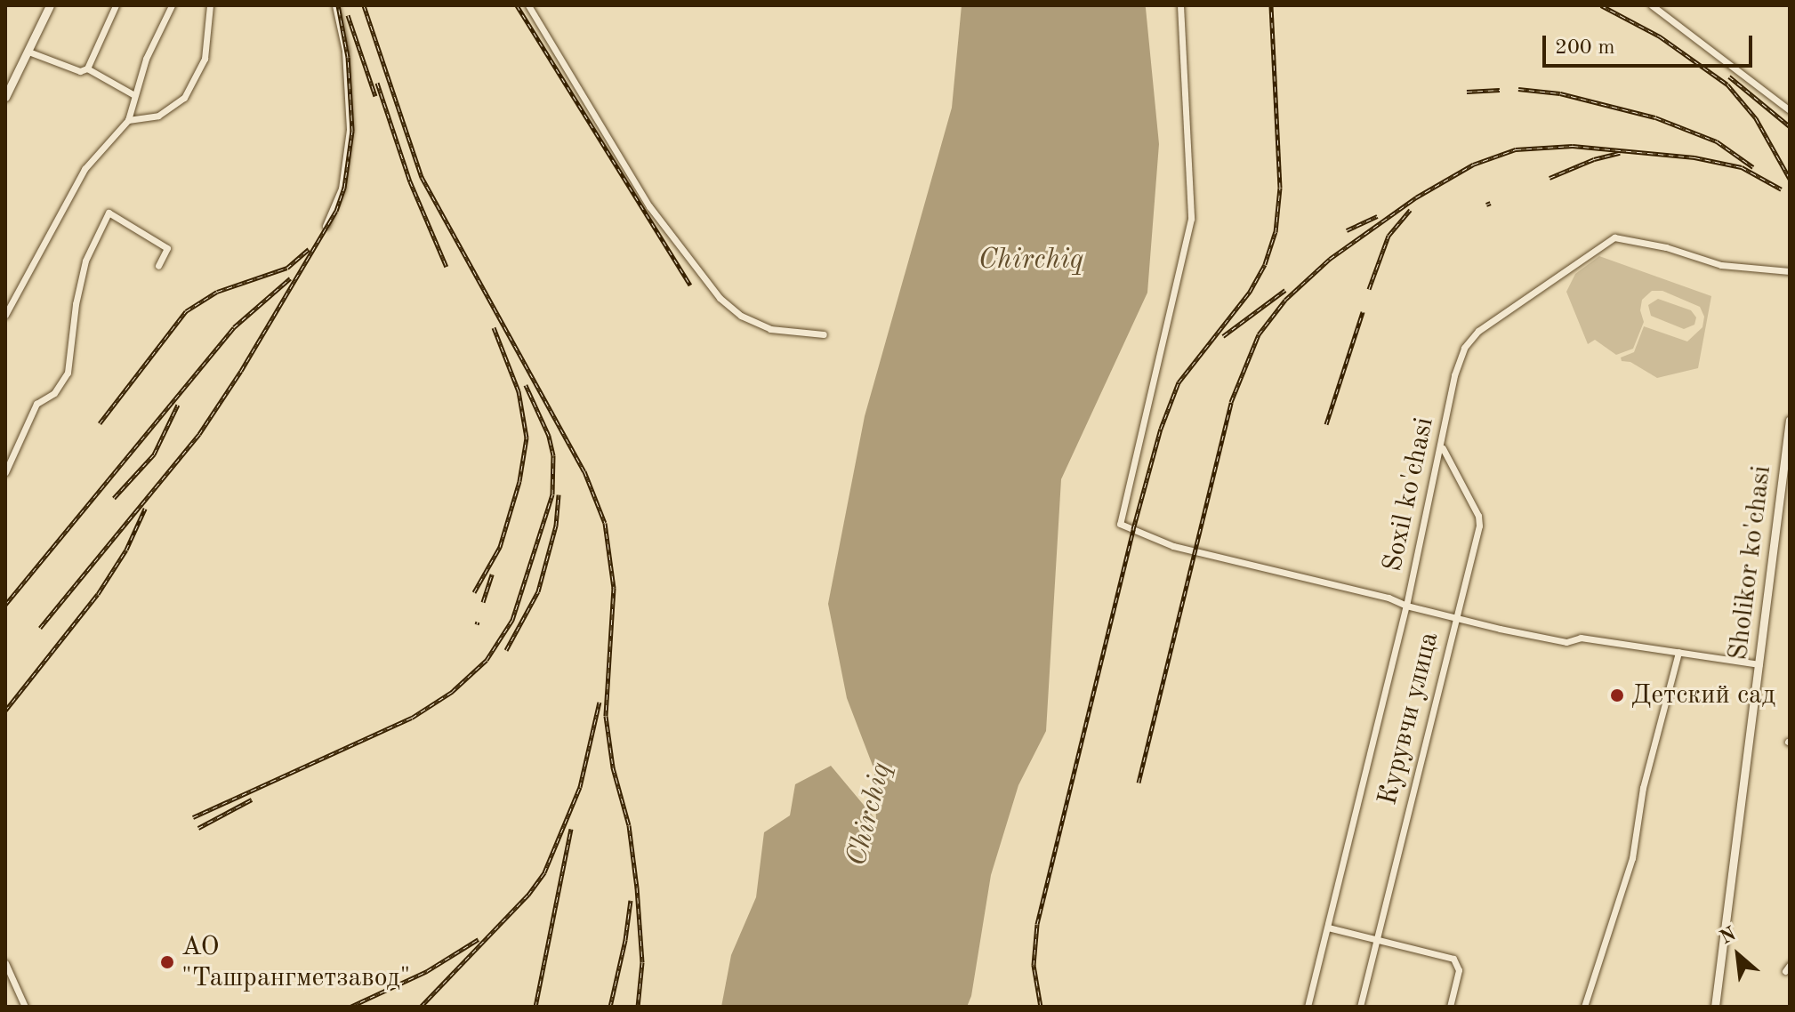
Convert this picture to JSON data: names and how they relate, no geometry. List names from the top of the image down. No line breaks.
{"streets":{"street":["Soxil ko'chasi","Sholikor ko'chasi","Курувчи улица"]},"crossings":[["Soxil ko'chasi","Курувчи улица"]],"water":["Chirchiq"],"places":["Детский сад","АО \"Ташрангметзавод\""],"scale_bar":"200 m","north":"top left"}
